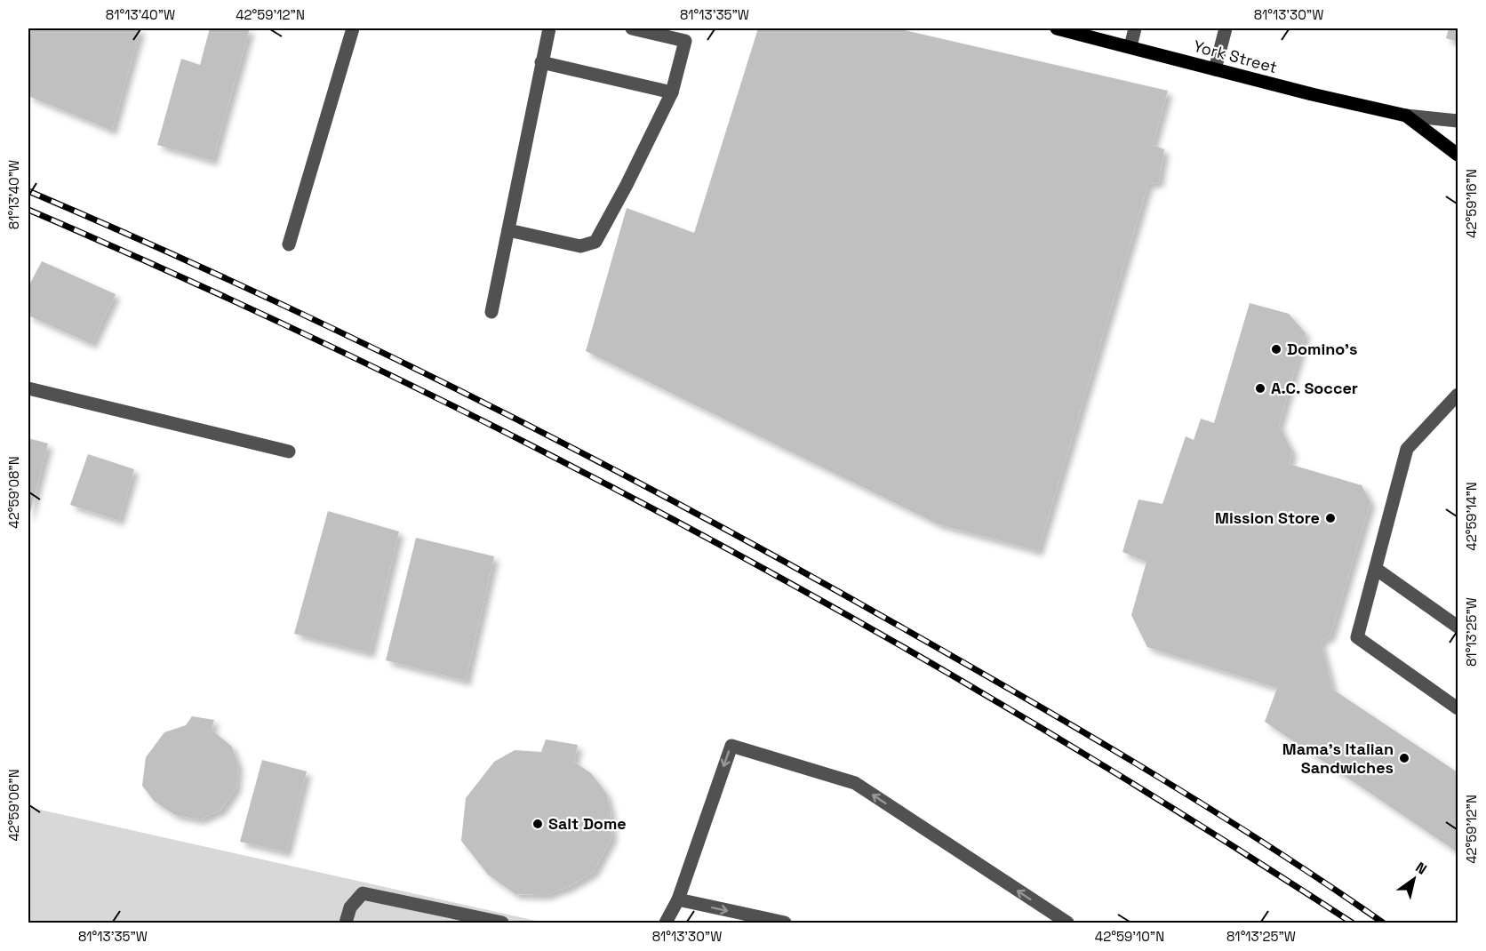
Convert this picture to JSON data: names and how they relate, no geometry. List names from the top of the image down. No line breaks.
{"streets":{"main road":["York Street"]},"places":["Domino's","A.C. Soccer","Mission Store","Mama's Italian Sandwiches","Salt Dome"],"north":"top right","coordinates":["81°13'40\"W","42°59'12\"N","81°13'35\"W","81°13'30\"W","42°59'16\"N","42°59'08\"N","42°59'14\"N","81°13'25\"W","42°59'06\"N","42°59'10\"N"]}
